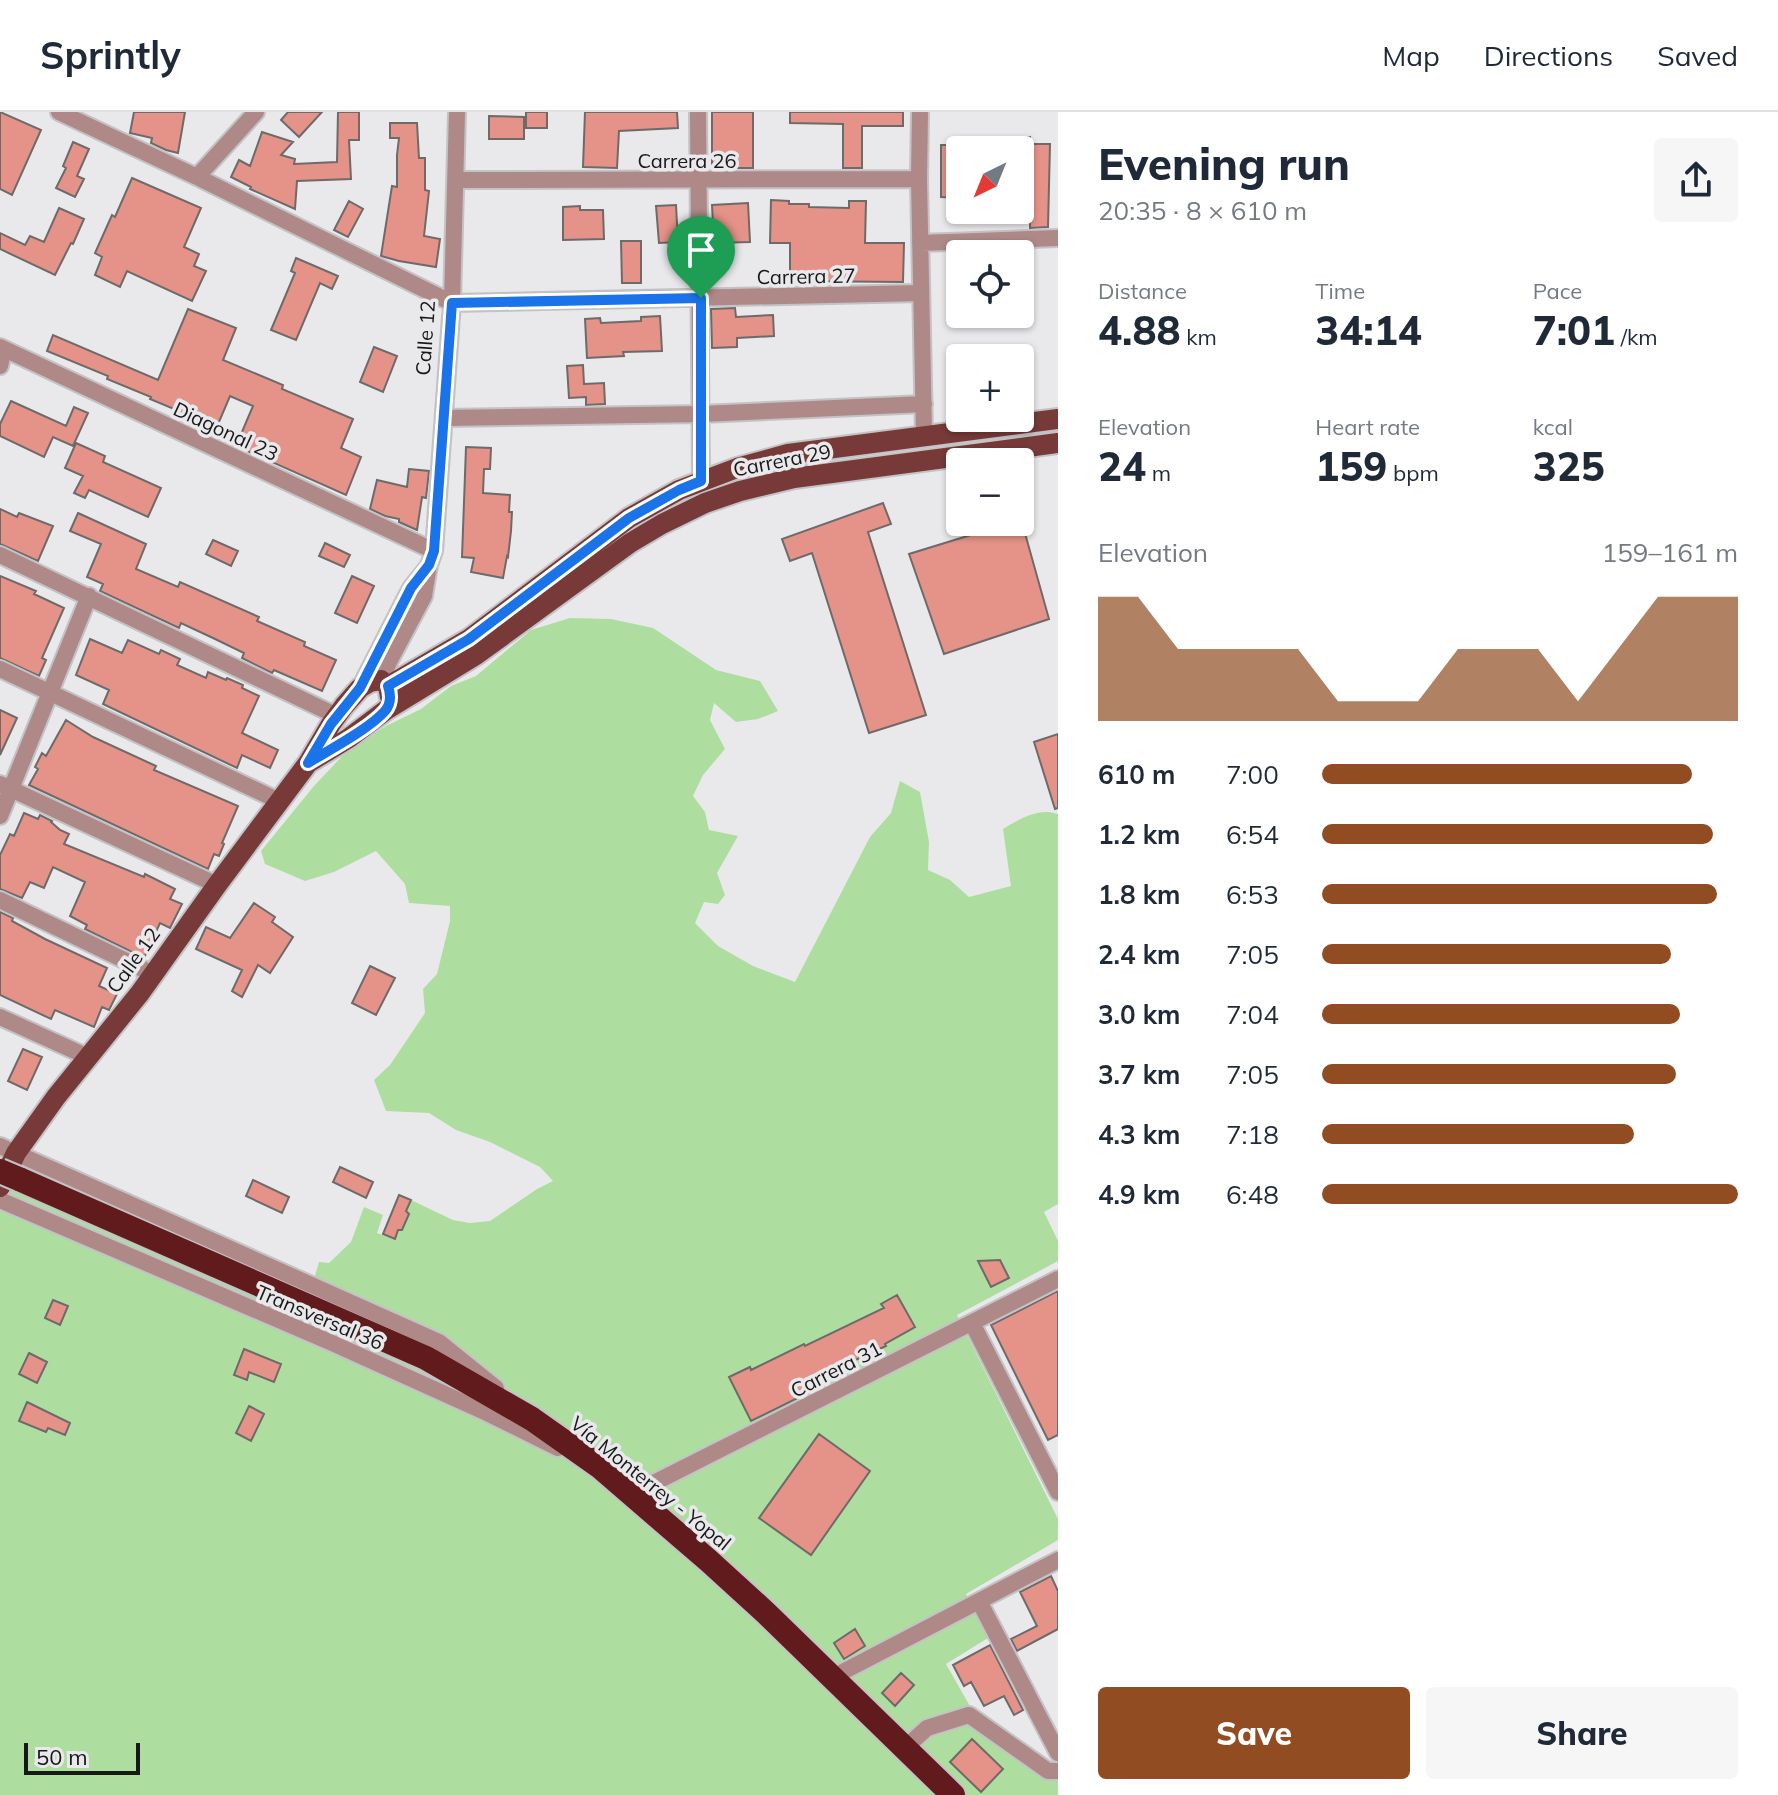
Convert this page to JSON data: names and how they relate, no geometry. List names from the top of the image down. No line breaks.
{"streets":{"highway":["Vía Monterrey - Yopal"],"main road":["Calle 12","Carrera 29"],"street":["Carrera 26","Carrera 27","Diagonal 23","Transversal 36","Carrera 31"]},"crossings":[["Carrera 26","Calle 12"],["Carrera 27","Calle 12"],["Calle 12","Diagonal 23"],["Calle 12","Carrera 29"],["Calle 12","Vía Monterrey - Yopal"],["Transversal 36","Carrera 31"],["Transversal 36","Vía Monterrey - Yopal"],["Carrera 31","Vía Monterrey - Yopal"]],"scale_bar":"50 m","north":"bottom left","page":{"header":"Sprintly","nav":["Map","Directions","Saved"],"heading":["Evening run","20:35 · 8 × 610 m"],"map_buttons":["+","−"],"stats":[["Distance","4.88 km"],["Time","34:14"],["Pace","7:01 /km"],["Elevation","24 m"],["Heart rate","159 bpm"],["kcal","325"]],"chart":["Elevation","159–161 m"],"list":[{"name":"610 m","note":"7:00"},{"name":"1.2 km","note":"6:54"},{"name":"1.8 km","note":"6:53"},{"name":"2.4 km","note":"7:05"},{"name":"3.0 km","note":"7:04"},{"name":"3.7 km","note":"7:05"},{"name":"4.3 km","note":"7:18"},{"name":"4.9 km","note":"6:48"}],"buttons":["Save","Share"],"scale":"50 m"}}
